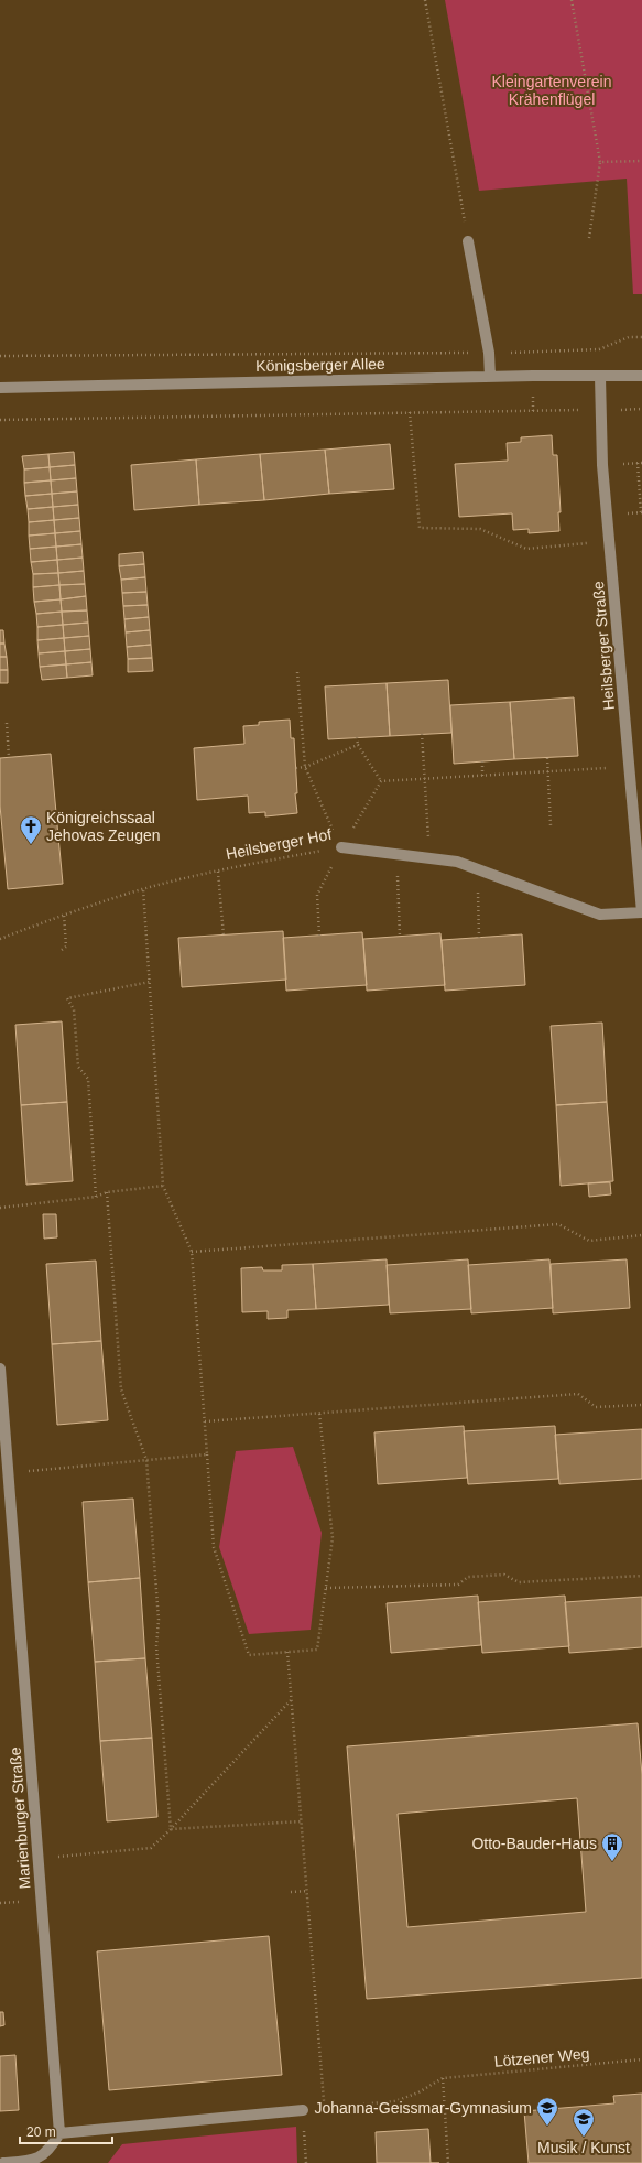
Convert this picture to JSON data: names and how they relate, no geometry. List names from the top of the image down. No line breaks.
{"streets":{"street":["Königsberger Allee","Heilsberger Straße","Heilsberger Hof","Marienburger Straße"],"path":["Lötzener Weg"]},"crossings":[["Königsberger Allee","Heilsberger Straße"],["Heilsberger Straße","Heilsberger Hof"]],"parks":["Kleingartenverein Krähenflügel"],"places":{"church":["Königreichssaal Jehovas Zeugen"],"building":["Otto-Bauder-Haus"],"school or university":["Johanna-Geissmar-Gymnasium","Musik / Kunst"]},"scale_bar":"20 m"}
